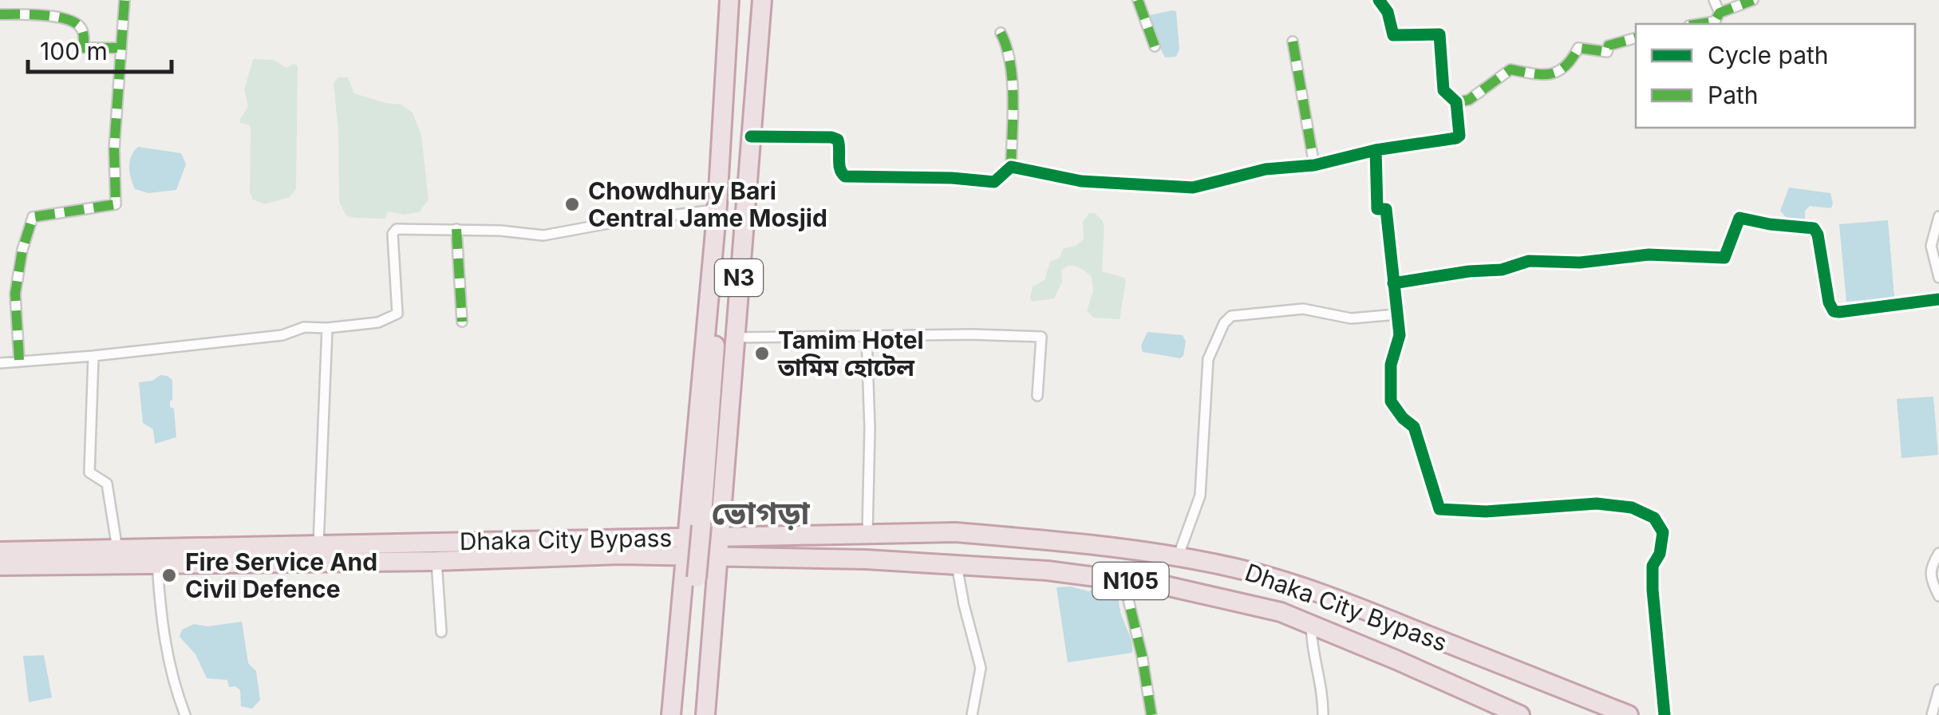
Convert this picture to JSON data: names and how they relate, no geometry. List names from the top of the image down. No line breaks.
{"streets":{"highway":["N3","Dhaka City Bypass","N105"]},"crossings":[["N3","Dhaka City Bypass"]],"districts":["ভোগড়া"],"places":["Chowdhury Bari Central Jame Mosjid","Tamim Hotel তামিম হোটেল","Fire Service And Civil Defence"],"legend":["Cycle path","Path"],"scale_bar":"100 m"}
